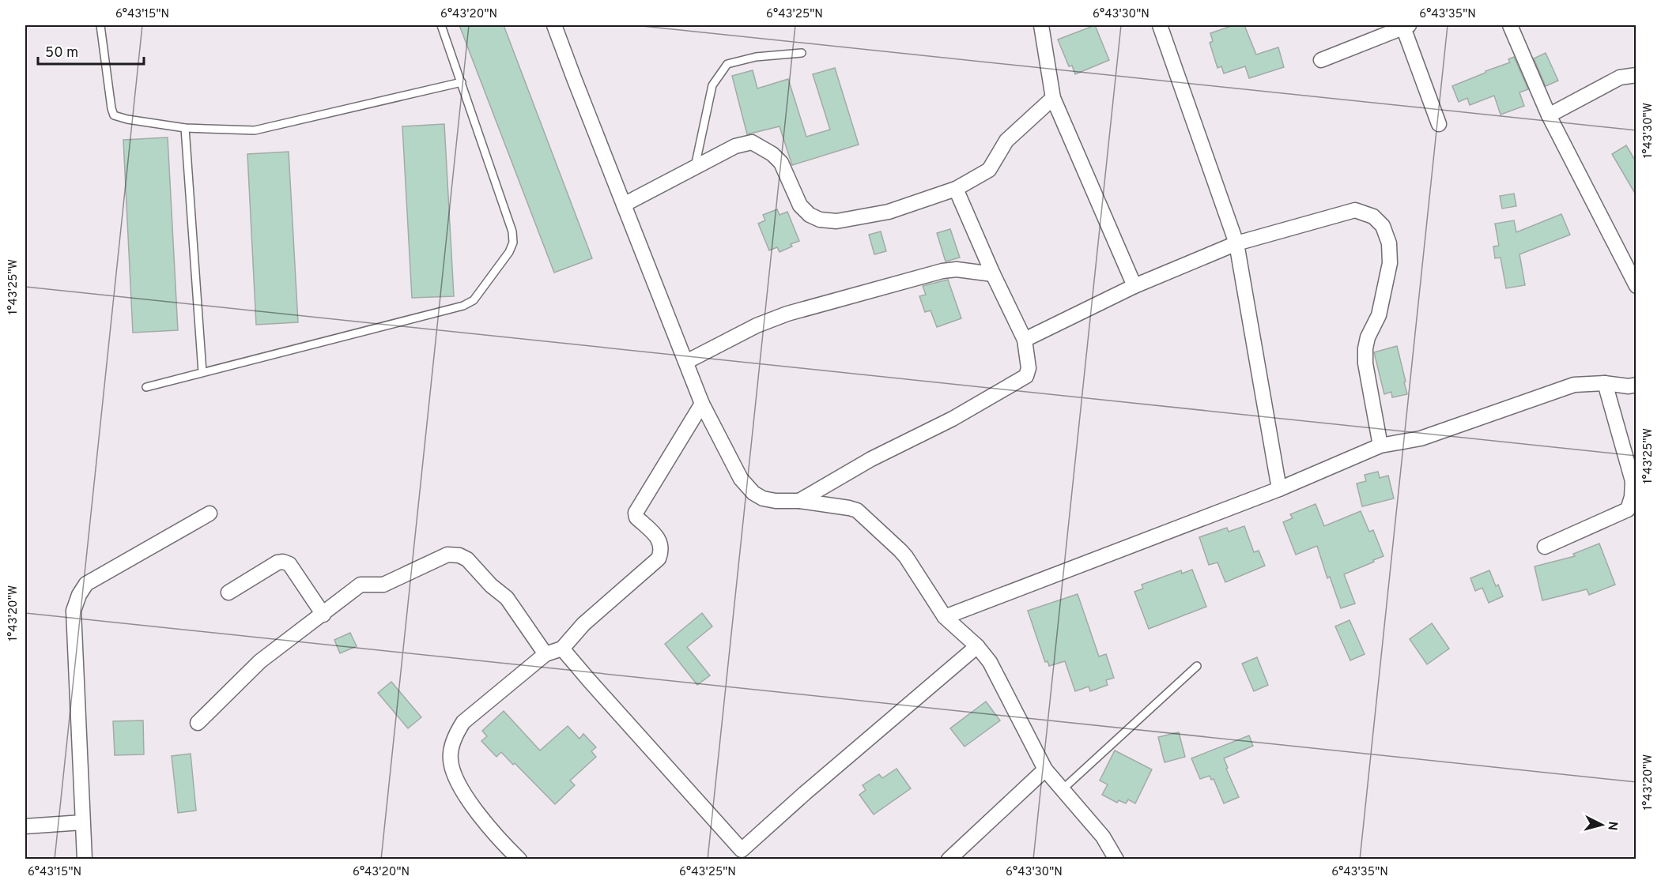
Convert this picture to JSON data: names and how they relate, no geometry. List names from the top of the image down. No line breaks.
{"scale_bar":"50 m","north":"right","coordinates":["6°43'15\"N","6°43'20\"N","6°43'25\"N","6°43'30\"N","6°43'35\"N","1°43'30\"W","1°43'25\"W","1°43'20\"W"]}
